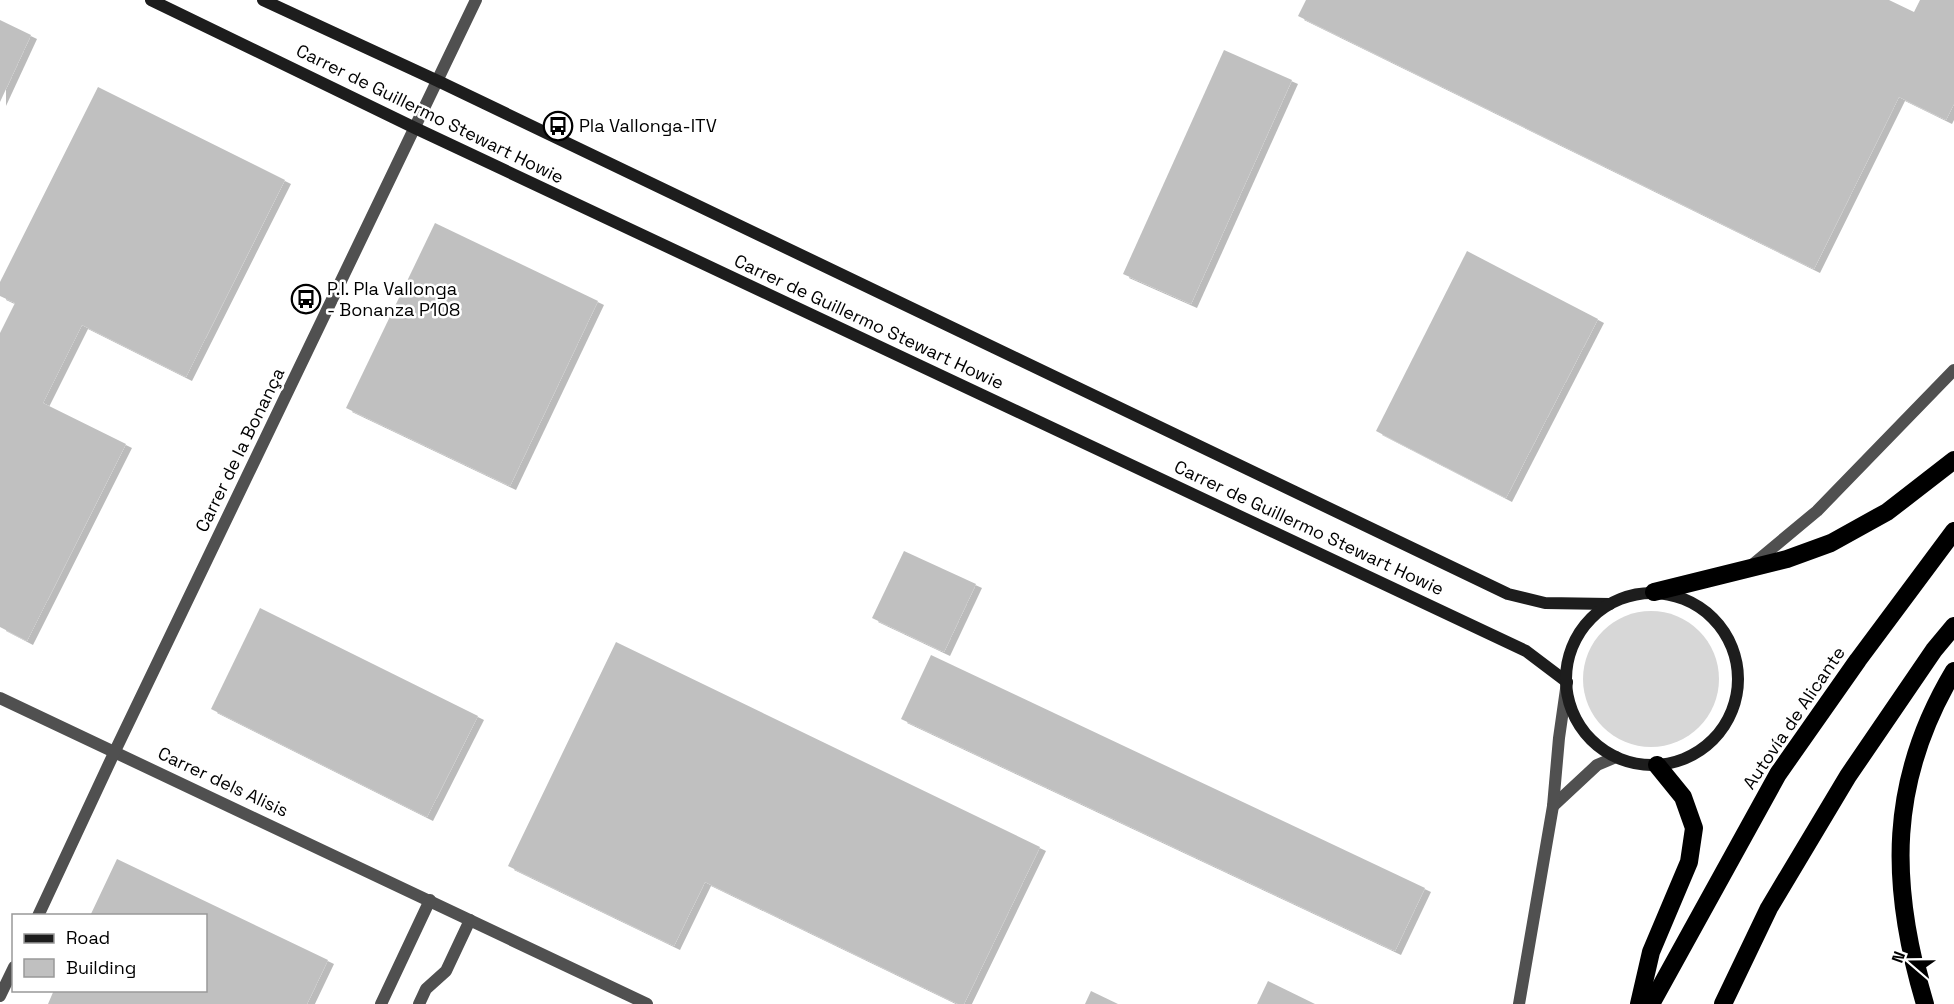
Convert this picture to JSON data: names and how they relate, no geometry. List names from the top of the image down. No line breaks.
{"streets":{"highway":["Autovía de Alicante"],"street":["Carrer de Guillermo Stewart Howie","Carrer de la Bonança","Carrer dels Alisis"]},"crossings":[["Carrer de Guillermo Stewart Howie","Carrer de la Bonança"],["Carrer de la Bonança","Carrer dels Alisis"]],"places":{"bus stop":["Pla Vallonga-ITV","P.I. Pla Vallonga - Bonanza P108"]},"legend":["Road","Building"],"north":"left"}
